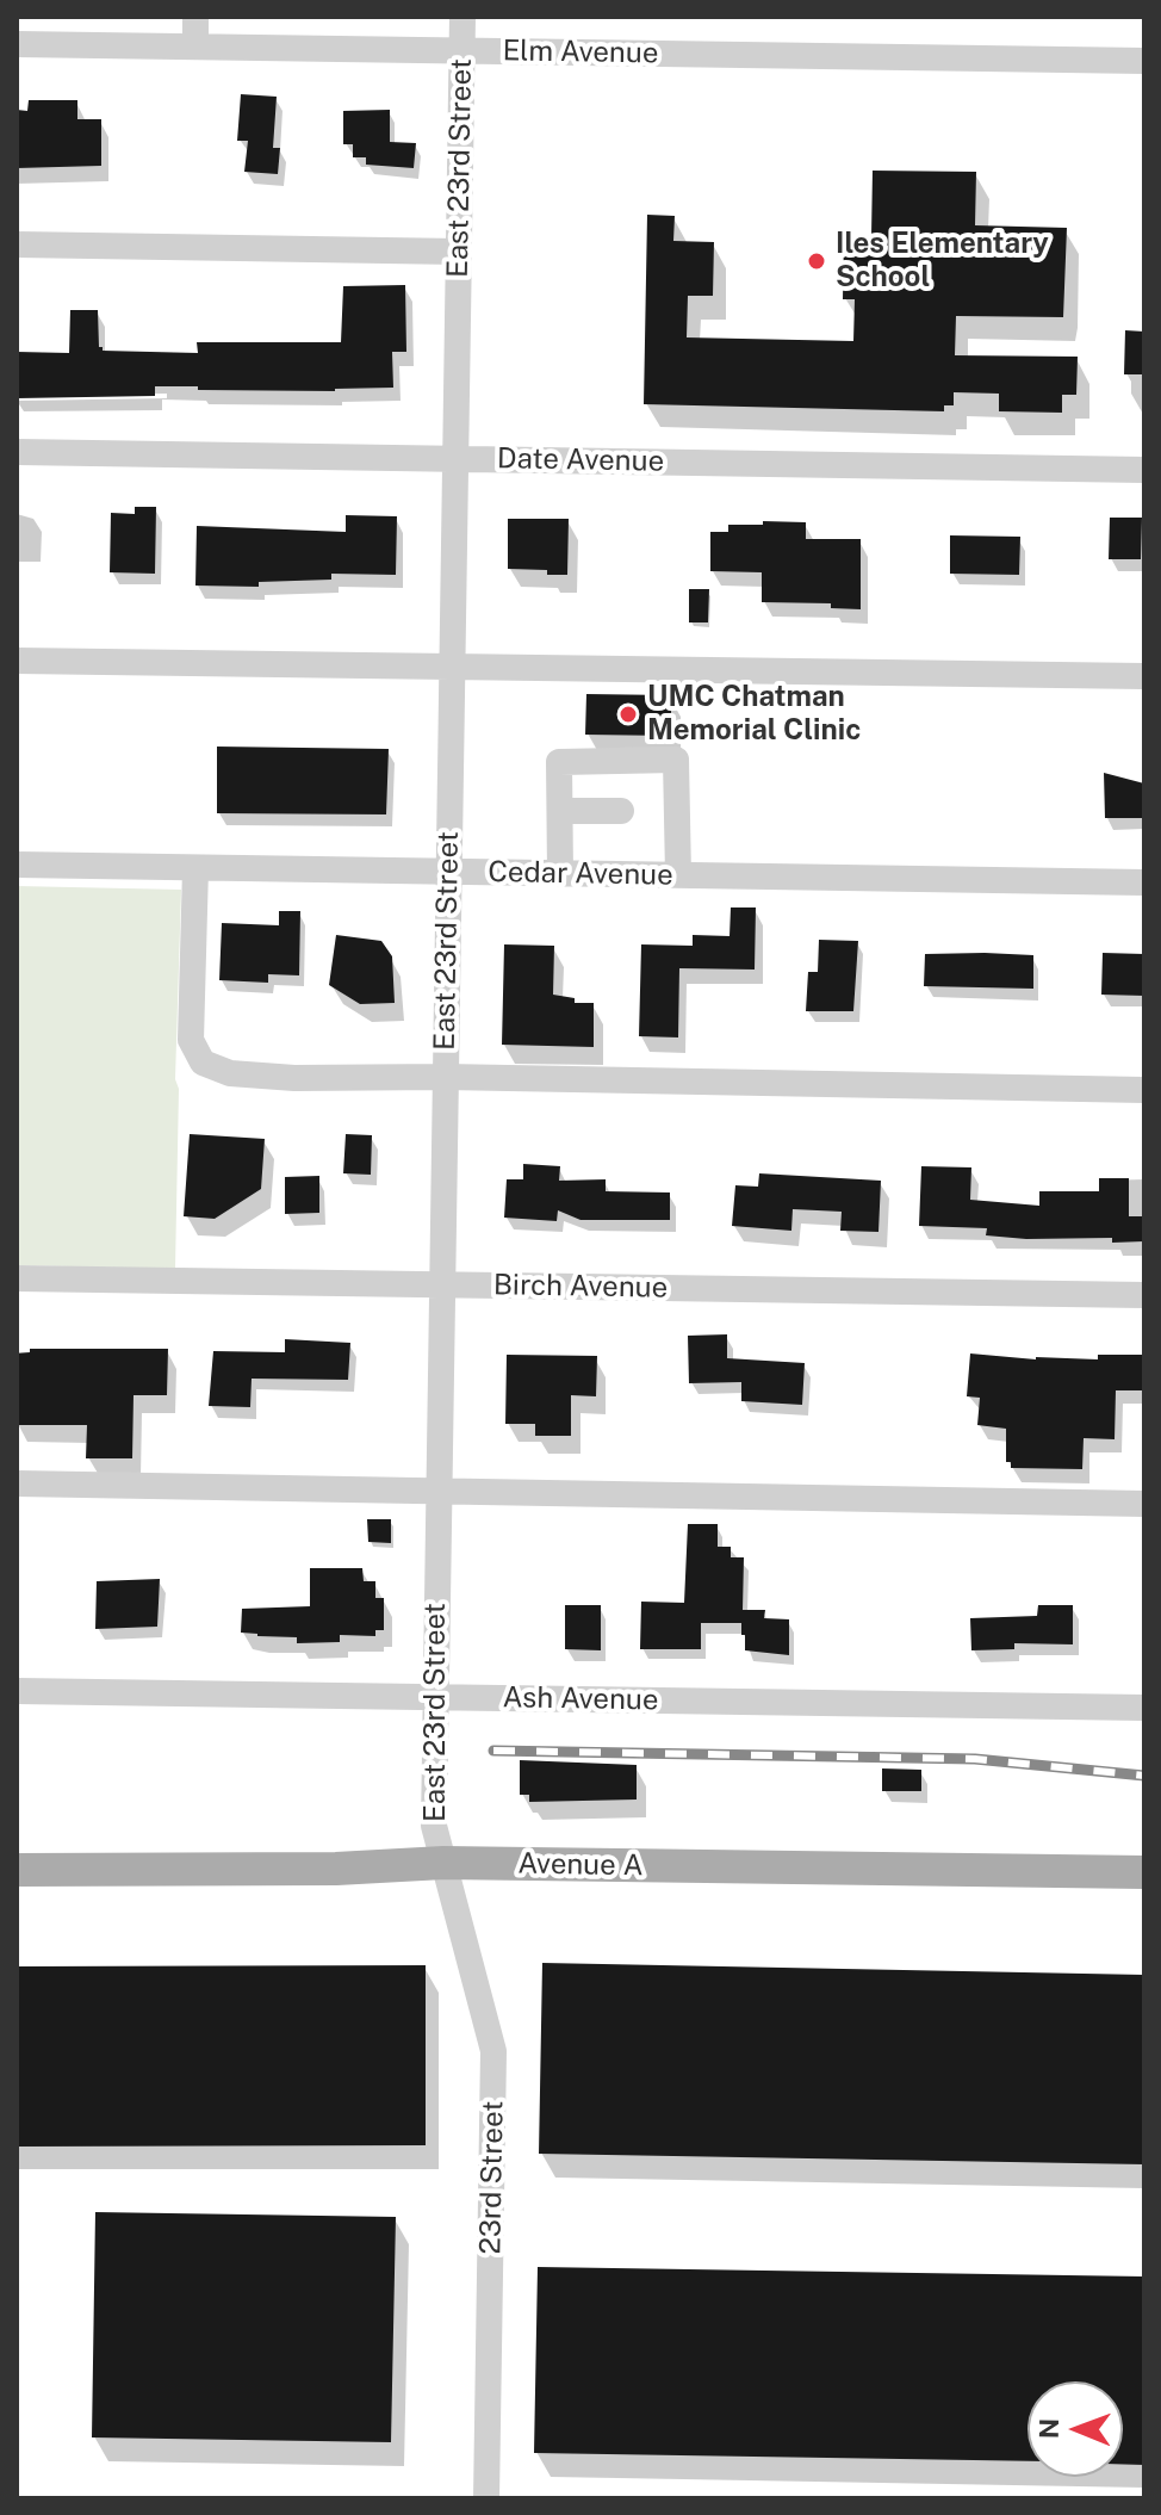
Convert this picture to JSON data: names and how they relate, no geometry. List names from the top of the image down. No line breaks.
{"streets":{"main road":["Avenue A"],"street":["Elm Avenue","East 23rd Street","Date Avenue","Cedar Avenue","Birch Avenue","Ash Avenue","23rd Street"]},"crossings":[["Elm Avenue","East 23rd Street"],["East 23rd Street","Date Avenue"],["East 23rd Street","Cedar Avenue"],["East 23rd Street","Birch Avenue"],["East 23rd Street","Ash Avenue"],["East 23rd Street","Avenue A"],["East 23rd Street","23rd Street"],["Avenue A","23rd Street"]],"places":["Iles Elementary School","UMC Chatman Memorial Clinic"],"north":"left"}
